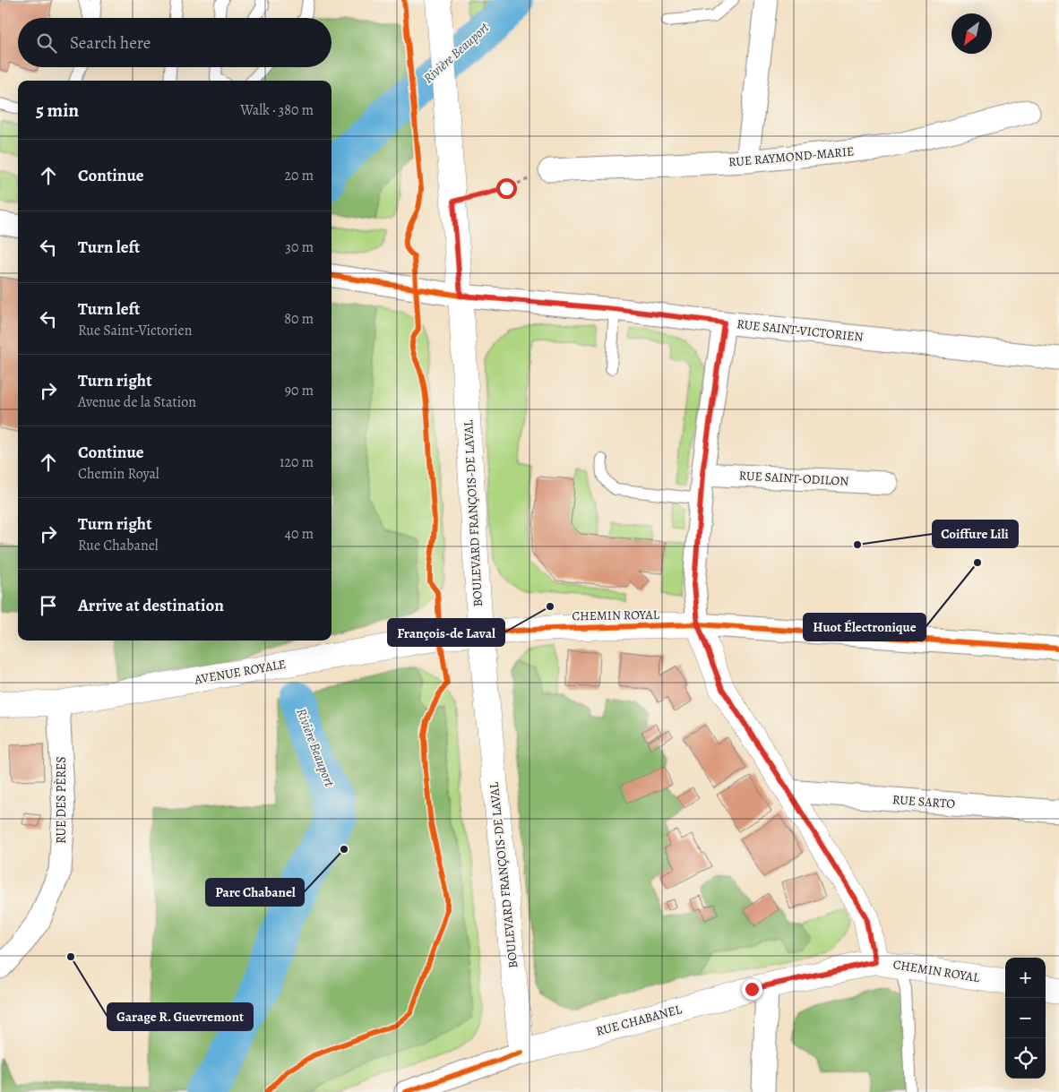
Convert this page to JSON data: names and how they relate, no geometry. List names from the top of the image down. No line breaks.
{"streets":{"main road":["BOULEVARD FRANÇOIS-DE LAVAL","CHEMIN ROYAL","AVENUE ROYALE","RUE CHABANEL"],"street":["RUE RAYMOND-MARIE","RUE SAINT-VICTORIEN","RUE SAINT-ODILON","RUE DES PÈRES","RUE SARTO"]},"crossings":[["RUE SAINT-VICTORIEN","BOULEVARD FRANÇOIS-DE LAVAL"],["BOULEVARD FRANÇOIS-DE LAVAL","CHEMIN ROYAL"],["BOULEVARD FRANÇOIS-DE LAVAL","AVENUE ROYALE"],["BOULEVARD FRANÇOIS-DE LAVAL","RUE CHABANEL"],["CHEMIN ROYAL","AVENUE ROYALE"],["CHEMIN ROYAL","RUE CHABANEL"],["AVENUE ROYALE","RUE DES PÈRES"]],"water":["Rivière Beauport"],"places":["Coiffure Lili","Huot Électronique","François-de Laval","Parc Chabanel","Garage R. Guevremont"],"north":"bottom left","page":{"search":"Search here","heading":["5 min","Walk · 380 m"],"list":[["Continue","20 m"],["Turn left","30 m"],["Turn left","Rue Saint-Victorien","80 m"],["Turn right","Avenue de la Station","90 m"],["Continue","Chemin Royal","120 m"],["Turn right","Rue Chabanel","40 m"],"Arrive at destination"],"map_buttons":["+","−"]}}
